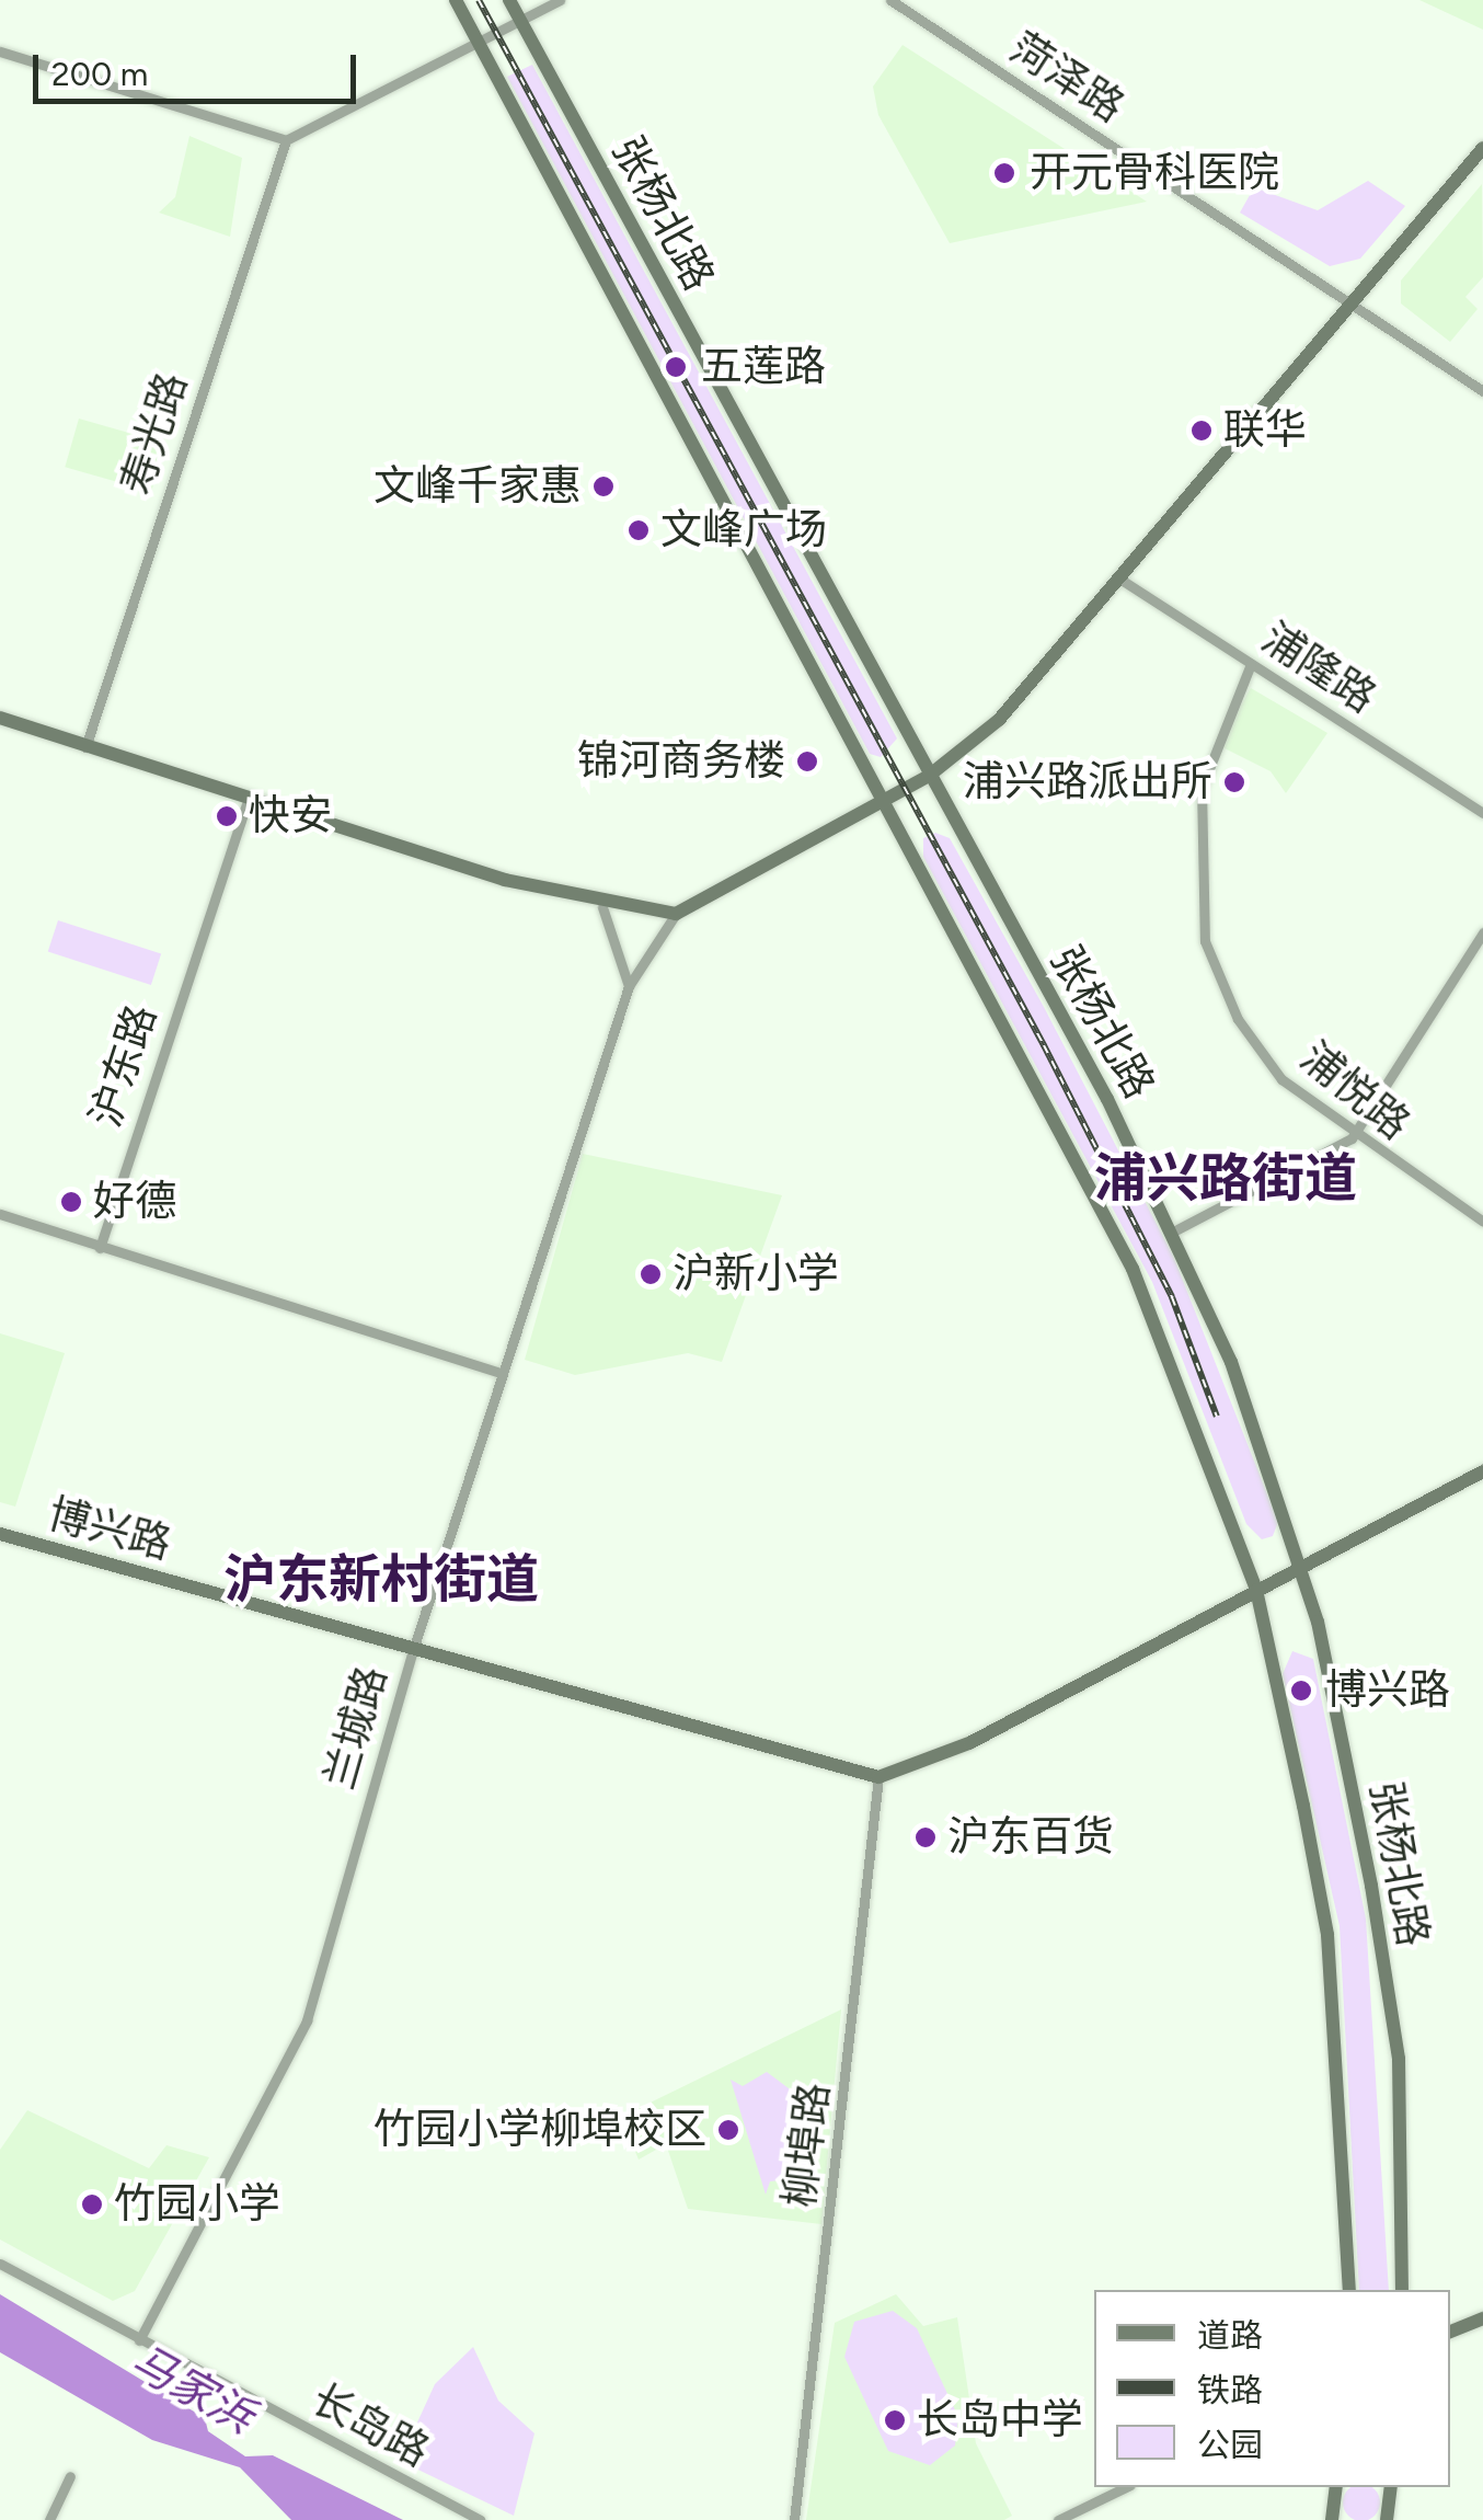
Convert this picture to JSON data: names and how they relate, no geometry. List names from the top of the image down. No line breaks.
{"streets":{"main road":["张杨北路","博兴路"],"street":["菏泽路","寿光路","浦隆路","沪东路","浦悦路","兰城路","柳埠路","长岛路"]},"crossings":[["浦隆路","浦悦路"],["博兴路","兰城路"],["博兴路","柳埠路"],["兰城路","长岛路"]],"districts":["浦兴路街道","沪东新村街道"],"water":["马家浜"],"places":["开元骨科医院","五莲路","联华","文峰千家惠","文峰广场","锦河商务楼","浦兴路派出所","快安","好德","沪新小学","博兴路","沪东百货","竹园小学柳埠校区","竹园小学","长岛中学"],"legend":["道路","铁路","公园"],"scale_bar":"200 m"}
